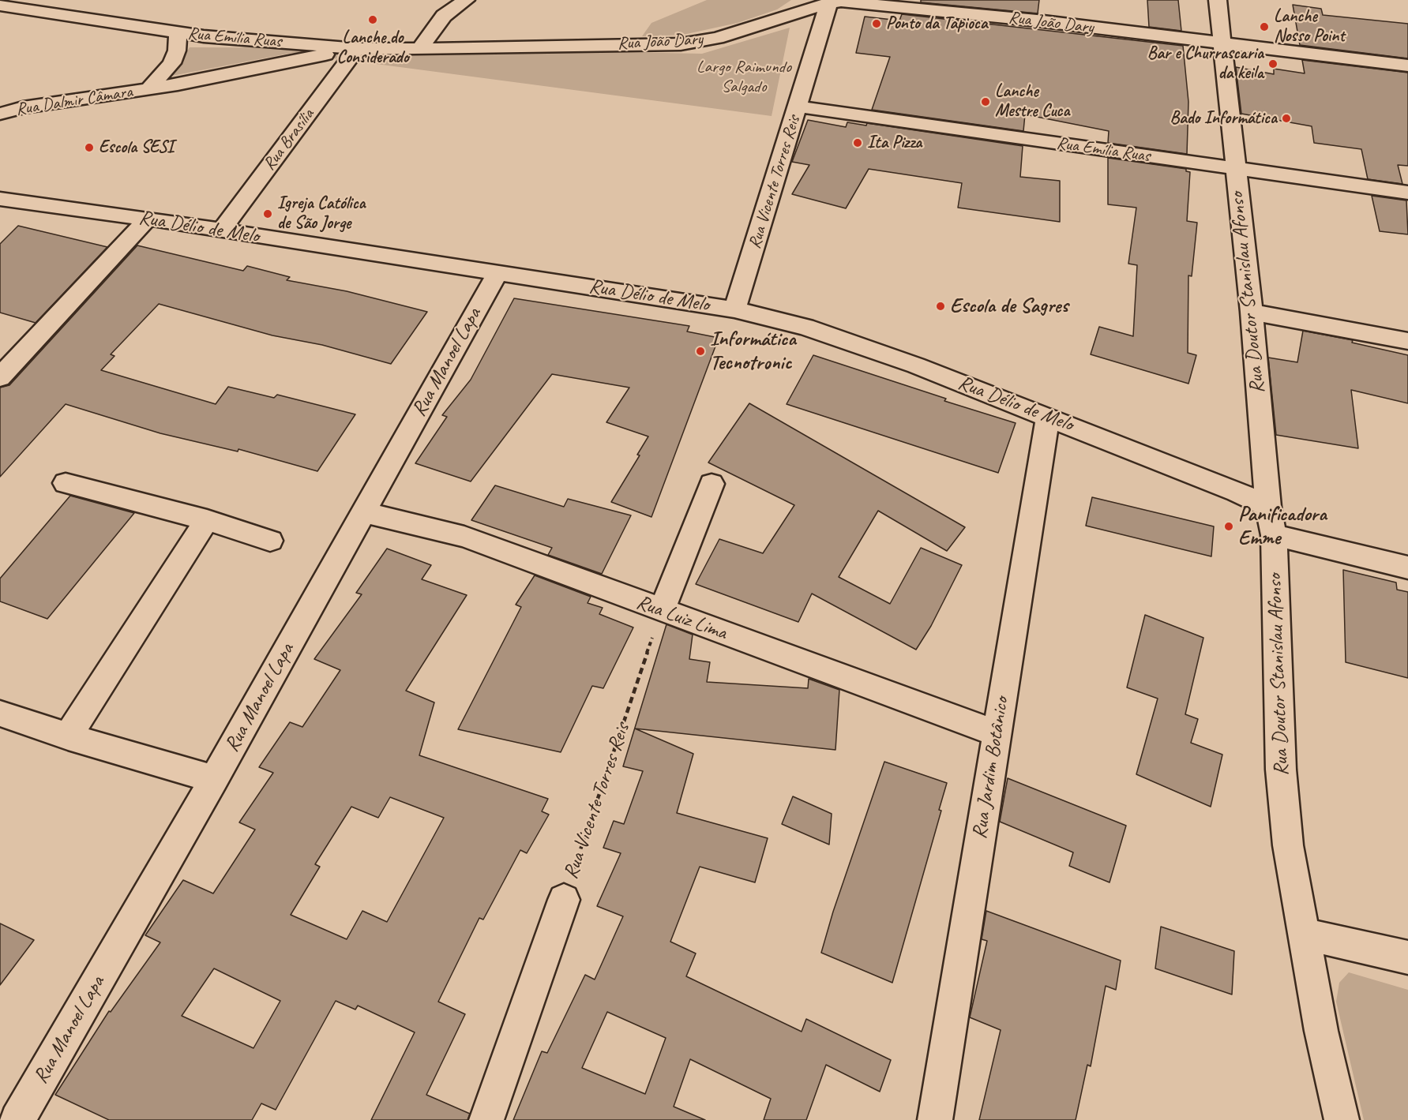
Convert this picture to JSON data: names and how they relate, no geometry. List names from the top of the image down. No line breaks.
{"streets":{"street":["Rua João Dary","Rua Emília Ruas","Rua Dalmir Câmara","Rua Brasília","Rua Vicente Torres Reis","Rua Délio de Melo","Rua Doutor Stanislau Afonso","Rua Manoel Lapa","Rua Luiz Lima","Rua Jardim Botânico"]},"crossings":[["Rua João Dary","Rua Emília Ruas"],["Rua João Dary","Rua Vicente Torres Reis"],["Rua João Dary","Rua Doutor Stanislau Afonso"],["Rua Emília Ruas","Rua Dalmir Câmara"],["Rua Emília Ruas","Rua Brasília"],["Rua Emília Ruas","Rua Vicente Torres Reis"],["Rua Emília Ruas","Rua Doutor Stanislau Afonso"],["Rua Dalmir Câmara","Rua Brasília"],["Rua Brasília","Rua Délio de Melo"],["Rua Vicente Torres Reis","Rua Délio de Melo"],["Rua Vicente Torres Reis","Rua Luiz Lima"],["Rua Délio de Melo","Rua Doutor Stanislau Afonso"],["Rua Délio de Melo","Rua Manoel Lapa"],["Rua Délio de Melo","Rua Jardim Botânico"],["Rua Manoel Lapa","Rua Luiz Lima"],["Rua Luiz Lima","Rua Jardim Botânico"]],"parks":["Largo Raimundo Salgado"],"places":["Lanche do Considerado","Ponto da Tapioca","Lanche Nosso Point","Bar e Churrascaria da keila","Lanche Mestre Cuca","Bado Informática","Ita Pizza","Escola SESI","Igreja Católica de São Jorge","Escola de Sagres","Informática Tecnotronic","Panificadora Emme"]}
